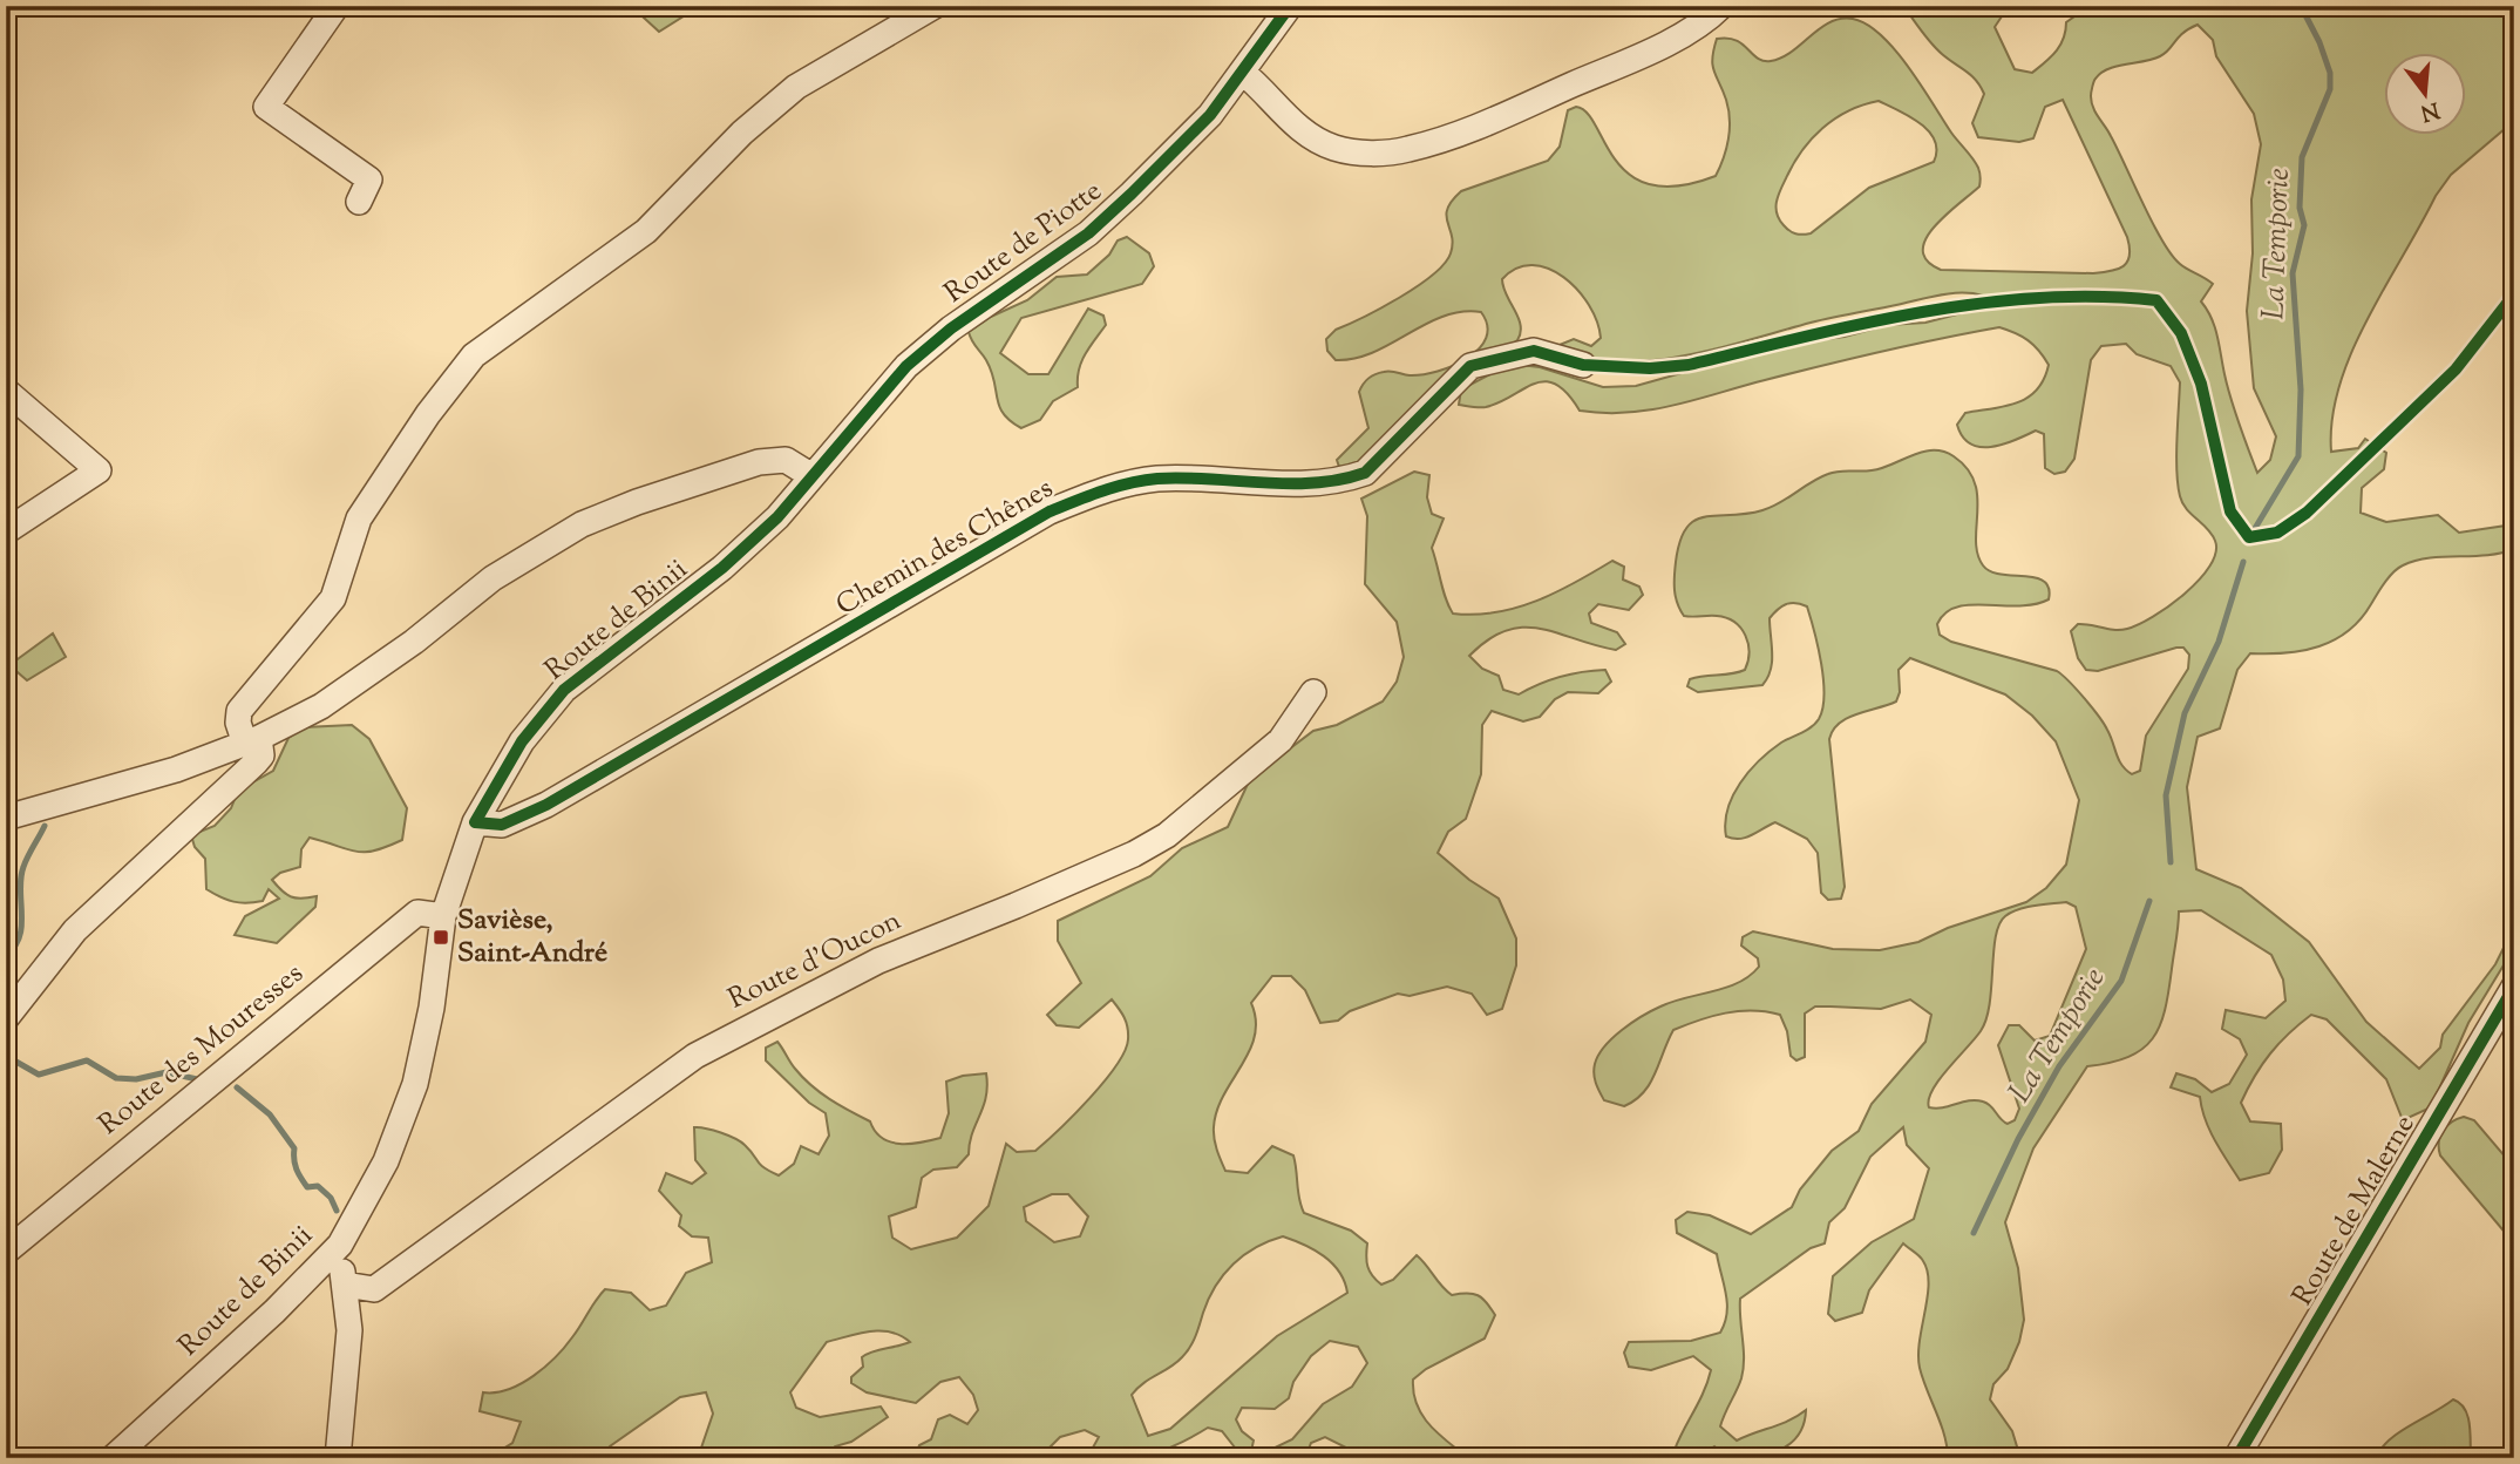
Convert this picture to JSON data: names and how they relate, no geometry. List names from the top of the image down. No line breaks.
{"streets":{"street":["Route de Piotte","Chemin des Chênes","Route de Binii","Route d'Oucon","Route des Mouresses","Route de Malerne"]},"crossings":[["Route de Piotte","Route de Binii"],["Chemin des Chênes","Route de Binii"],["Route de Binii","Route des Mouresses"]],"water":["La Temporie"],"places":{"transit":["Savièse, Saint-André"]},"north":"bottom"}
